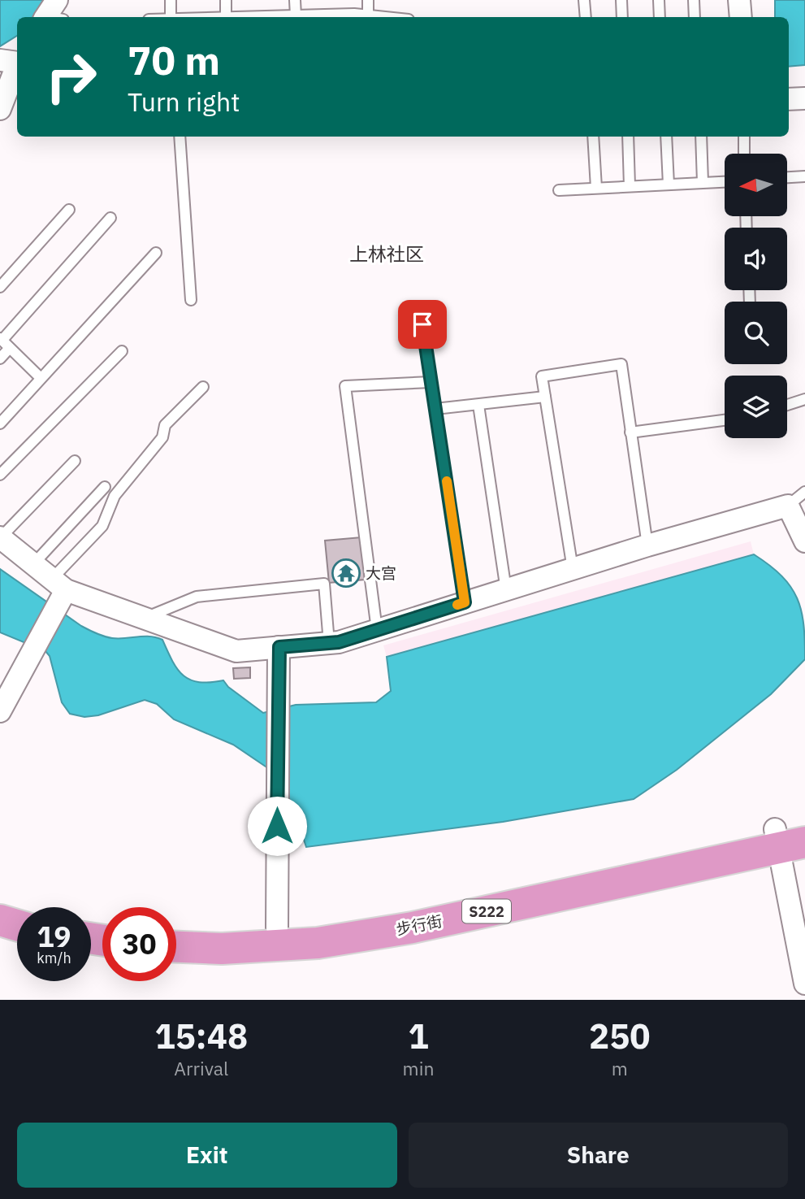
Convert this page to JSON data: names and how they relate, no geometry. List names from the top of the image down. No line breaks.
{"streets":{"main road":["S222","步行街"]},"districts":["上林社区"],"places":{"temple":["大宫"]},"north":"left","page":{"turn":["70 m","Turn right"],"speed":"19 km/h","limit":"30","eta":["15:48","Arrival","1","min","250","m"],"buttons":["Exit","Share"]}}
